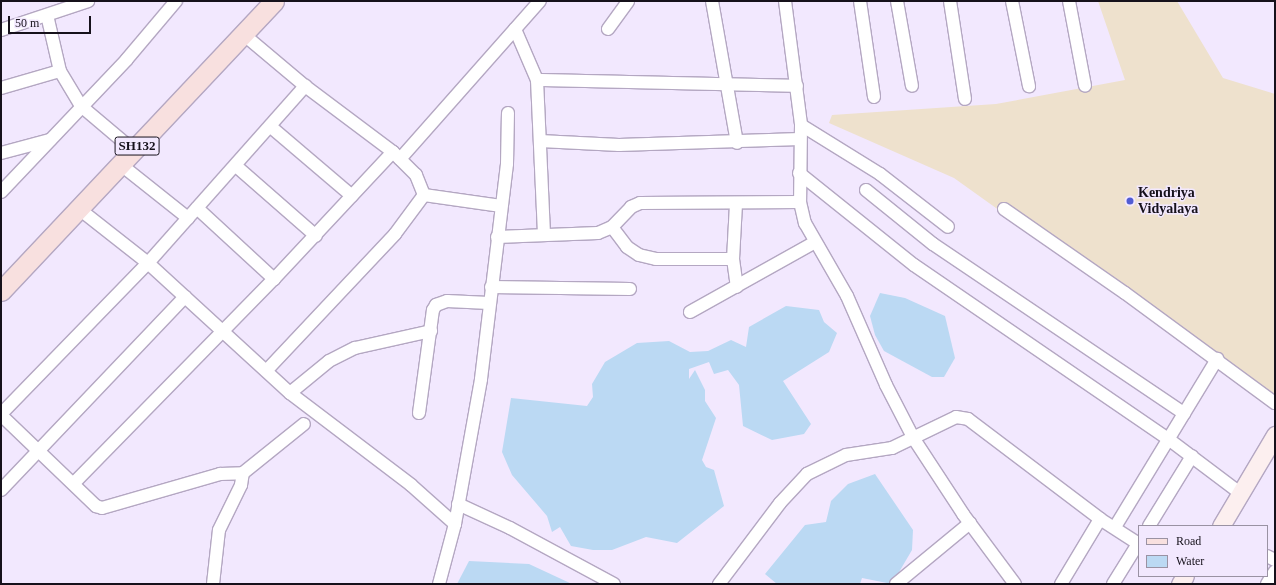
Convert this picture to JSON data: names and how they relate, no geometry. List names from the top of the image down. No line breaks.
{"streets":{"main road":["SH132"]},"places":["Kendriya Vidyalaya"],"legend":["Road","Water"],"scale_bar":"50 m"}
